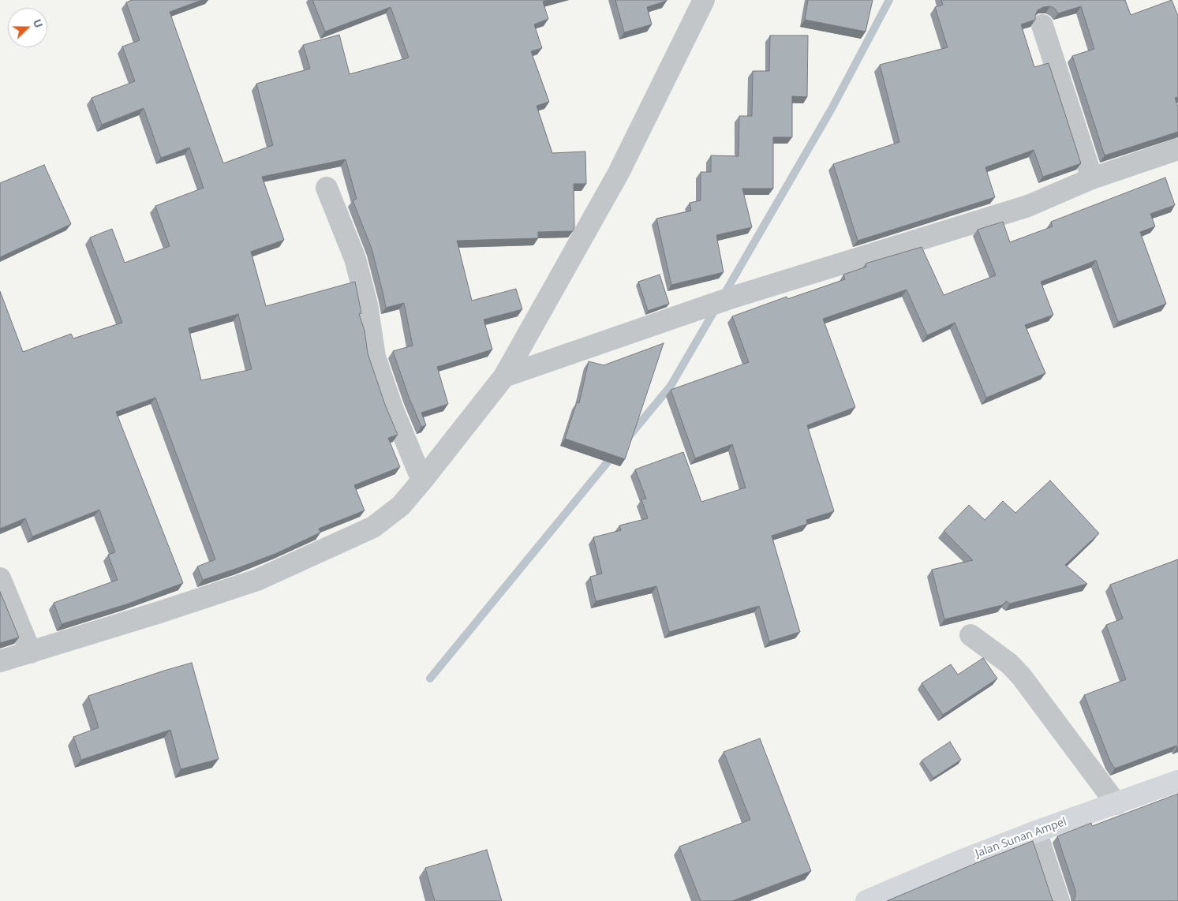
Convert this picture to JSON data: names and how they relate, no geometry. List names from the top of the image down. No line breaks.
{"streets":{"main road":["Jalan Sunan Ampel"]},"north":"right"}
